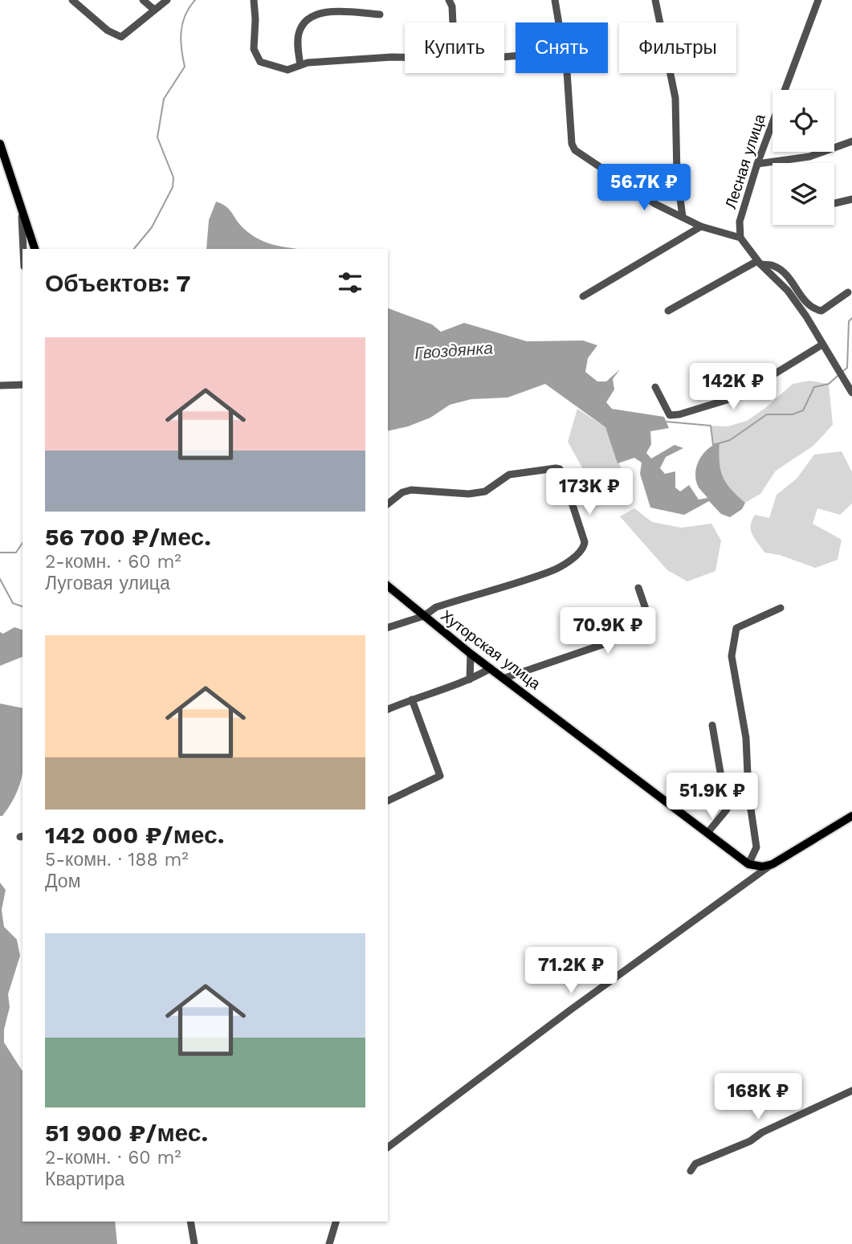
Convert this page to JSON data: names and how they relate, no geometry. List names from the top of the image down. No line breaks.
{"streets":{"main road":["Хуторская улица"],"street":["Лесная улица"]},"water":["Гвоздянка"],"page":{"chip":["Купить","Снять","Фильтры"],"price":["56.7K ₽","142K ₽","173K ₽","70.9K ₽","51.9K ₽","71.2K ₽","168K ₽"],"heading":"Объектов: 7","list":[{"name":"56 700 ₽/мес.","note":"2-комн. · 60 m² · Луговая улица"},{"name":"142 000 ₽/мес.","note":"5-комн. · 188 m² · Дом"},{"name":"51 900 ₽/мес.","note":"2-комн. · 60 m² · Квартира"}]}}
